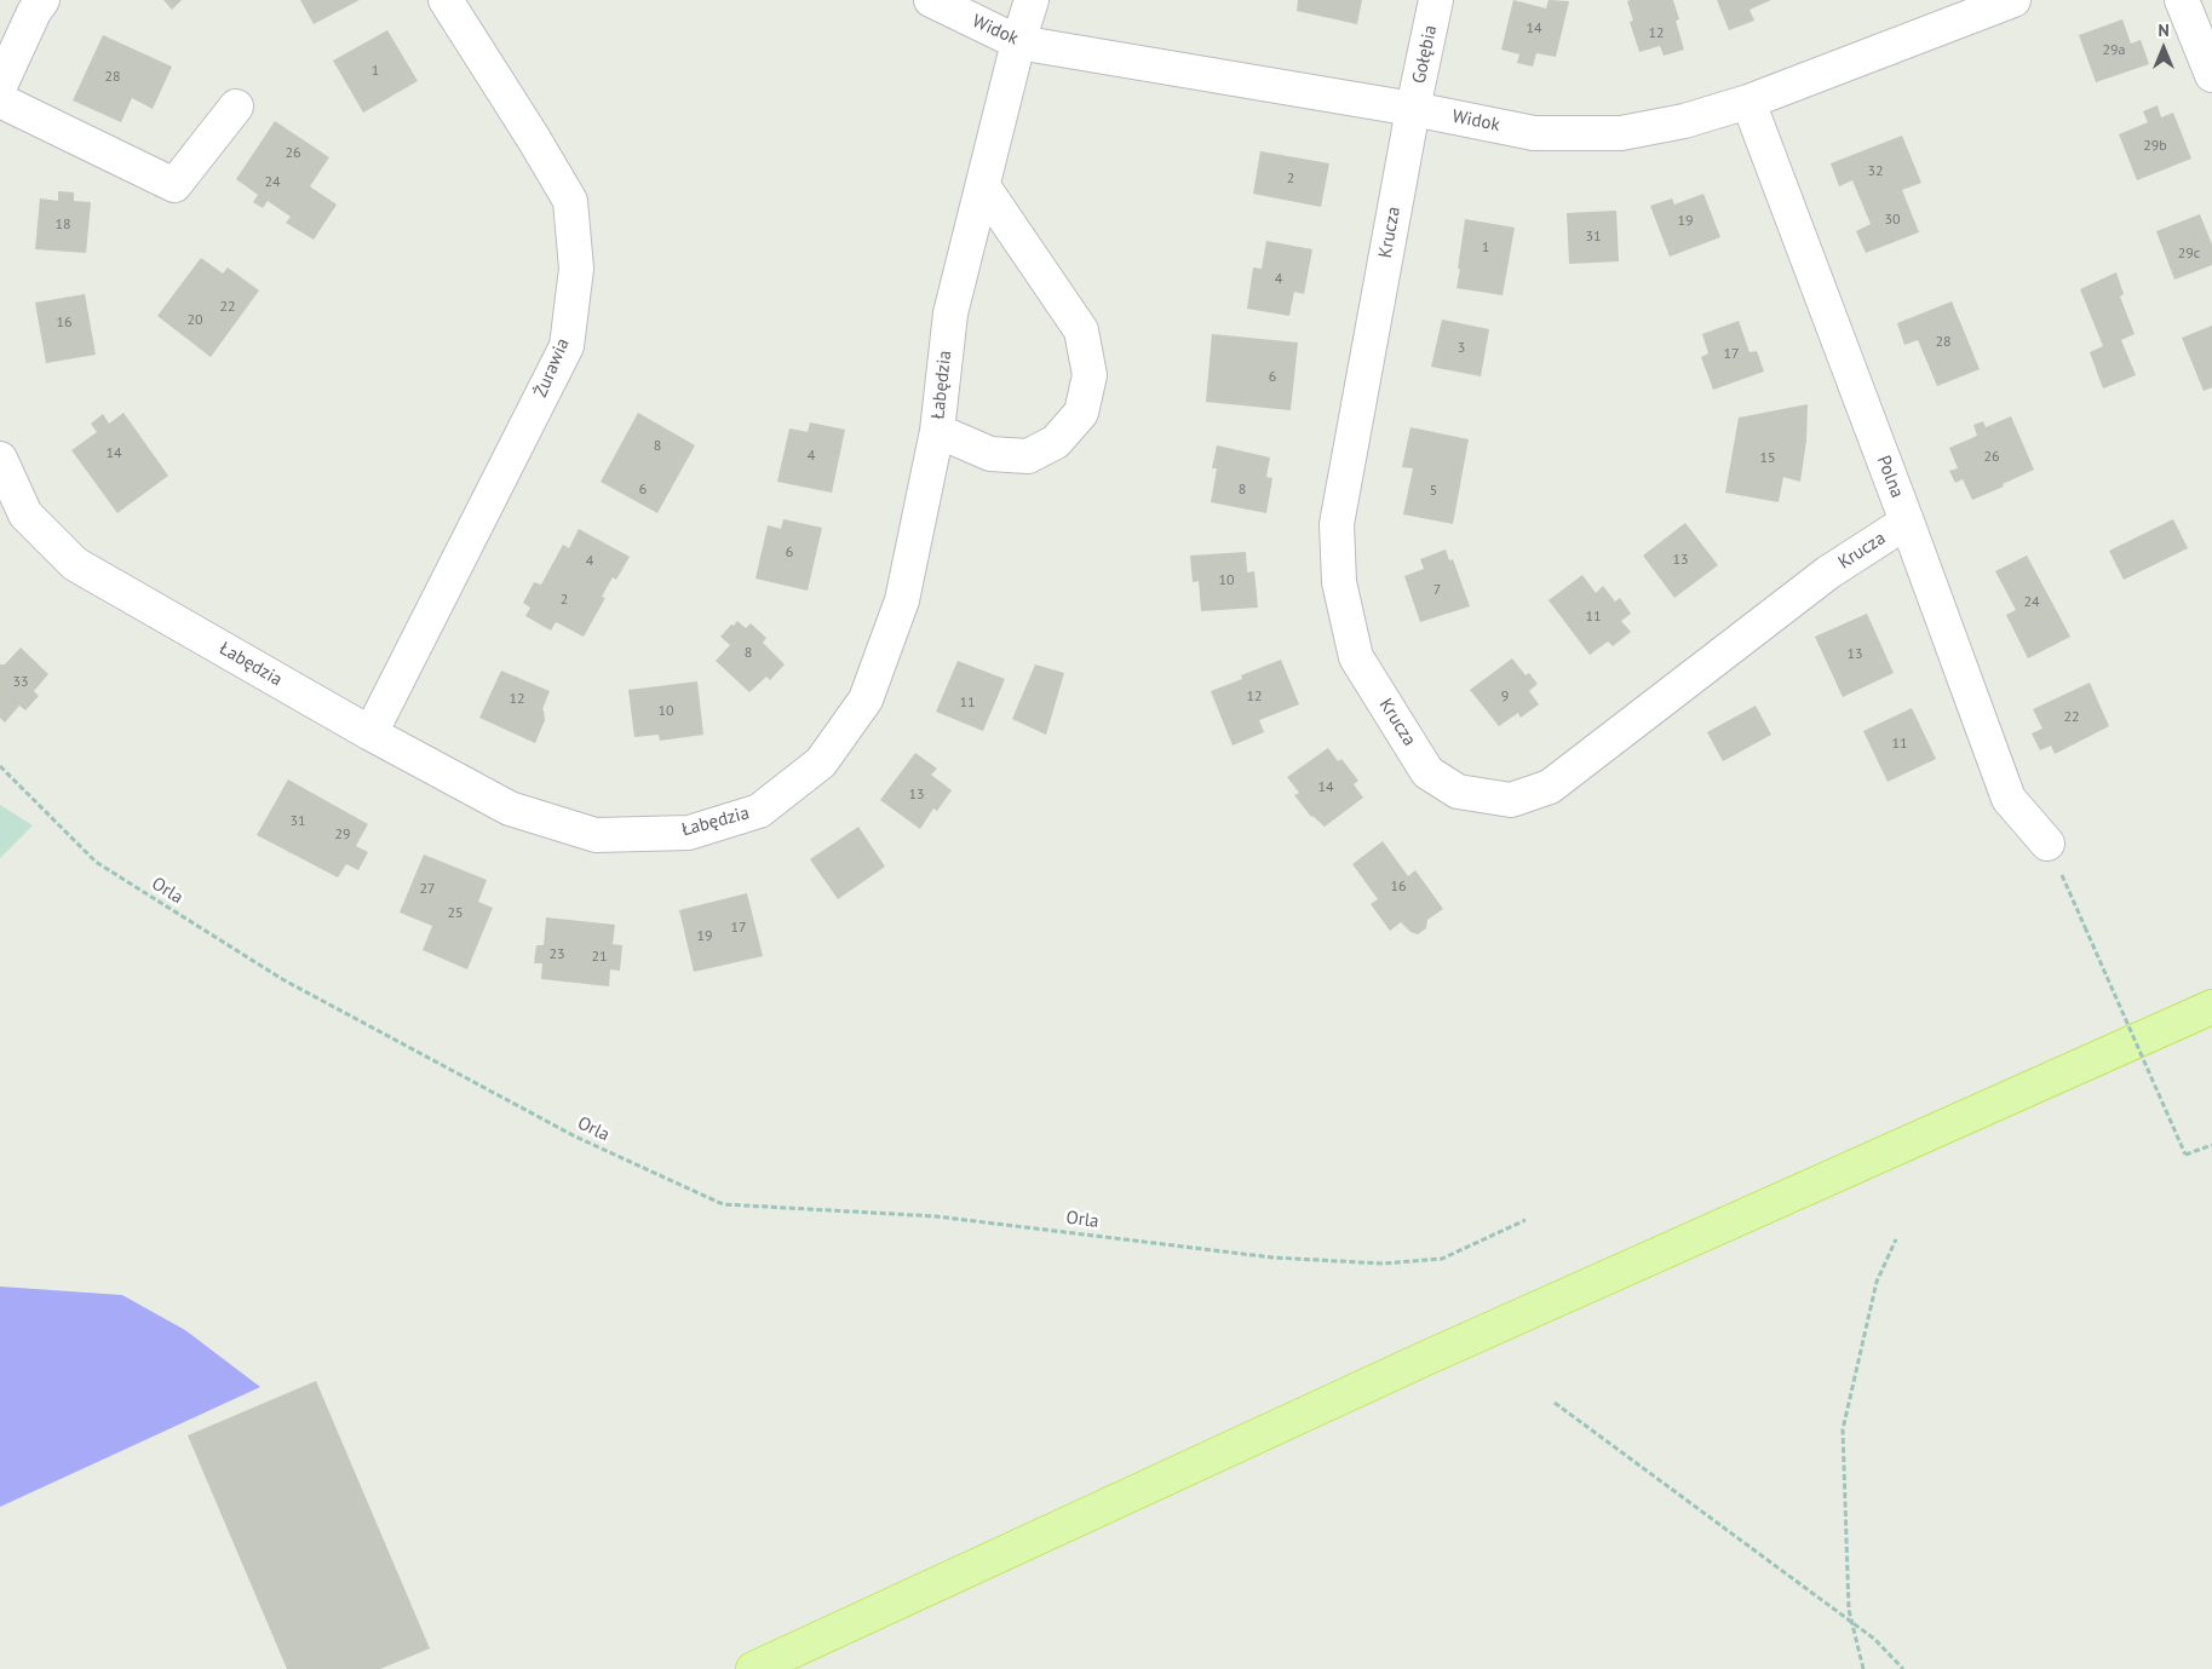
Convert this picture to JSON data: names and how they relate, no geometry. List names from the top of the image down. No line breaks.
{"streets":{"street":["Widok","Gołębia","Krucza","Żurawia","Łabędzia","Polna"],"path":["Orla"]},"crossings":[["Widok","Gołębia"],["Widok","Krucza"],["Widok","Łabędzia"],["Widok","Polna"],["Gołębia","Krucza"],["Krucza","Polna"],["Żurawia","Łabędzia"]],"house_numbers":["14","12","29a","1","28","29b","26","32","2","24","30","19","18","31","1","29c","4","22","20","16","28","3","17","6","8","14","4","26","15","6","8","5","6","13","4","10","7","2","24","11","8","13","33","12","9","12","11","10","22","11","14","13","31","29","16","27","25","17","19","23","21"],"north":"top"}
